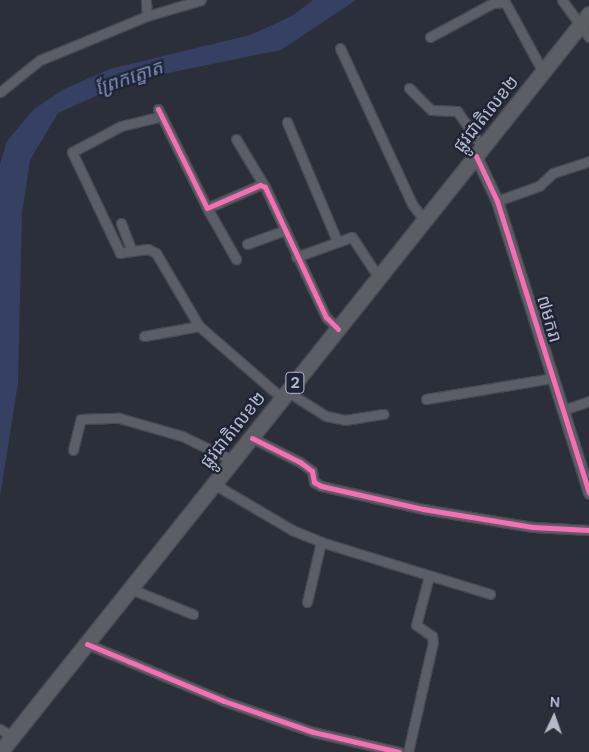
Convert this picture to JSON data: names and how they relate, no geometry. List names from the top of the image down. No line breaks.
{"streets":{"highway":["ផ្លូវជាតិលេខ២","2"],"street":["៧មករា"]},"crossings":[["ផ្លូវជាតិលេខ២","៧មករា"]],"water":["ព្រែកត្នោត"],"north":"top"}
